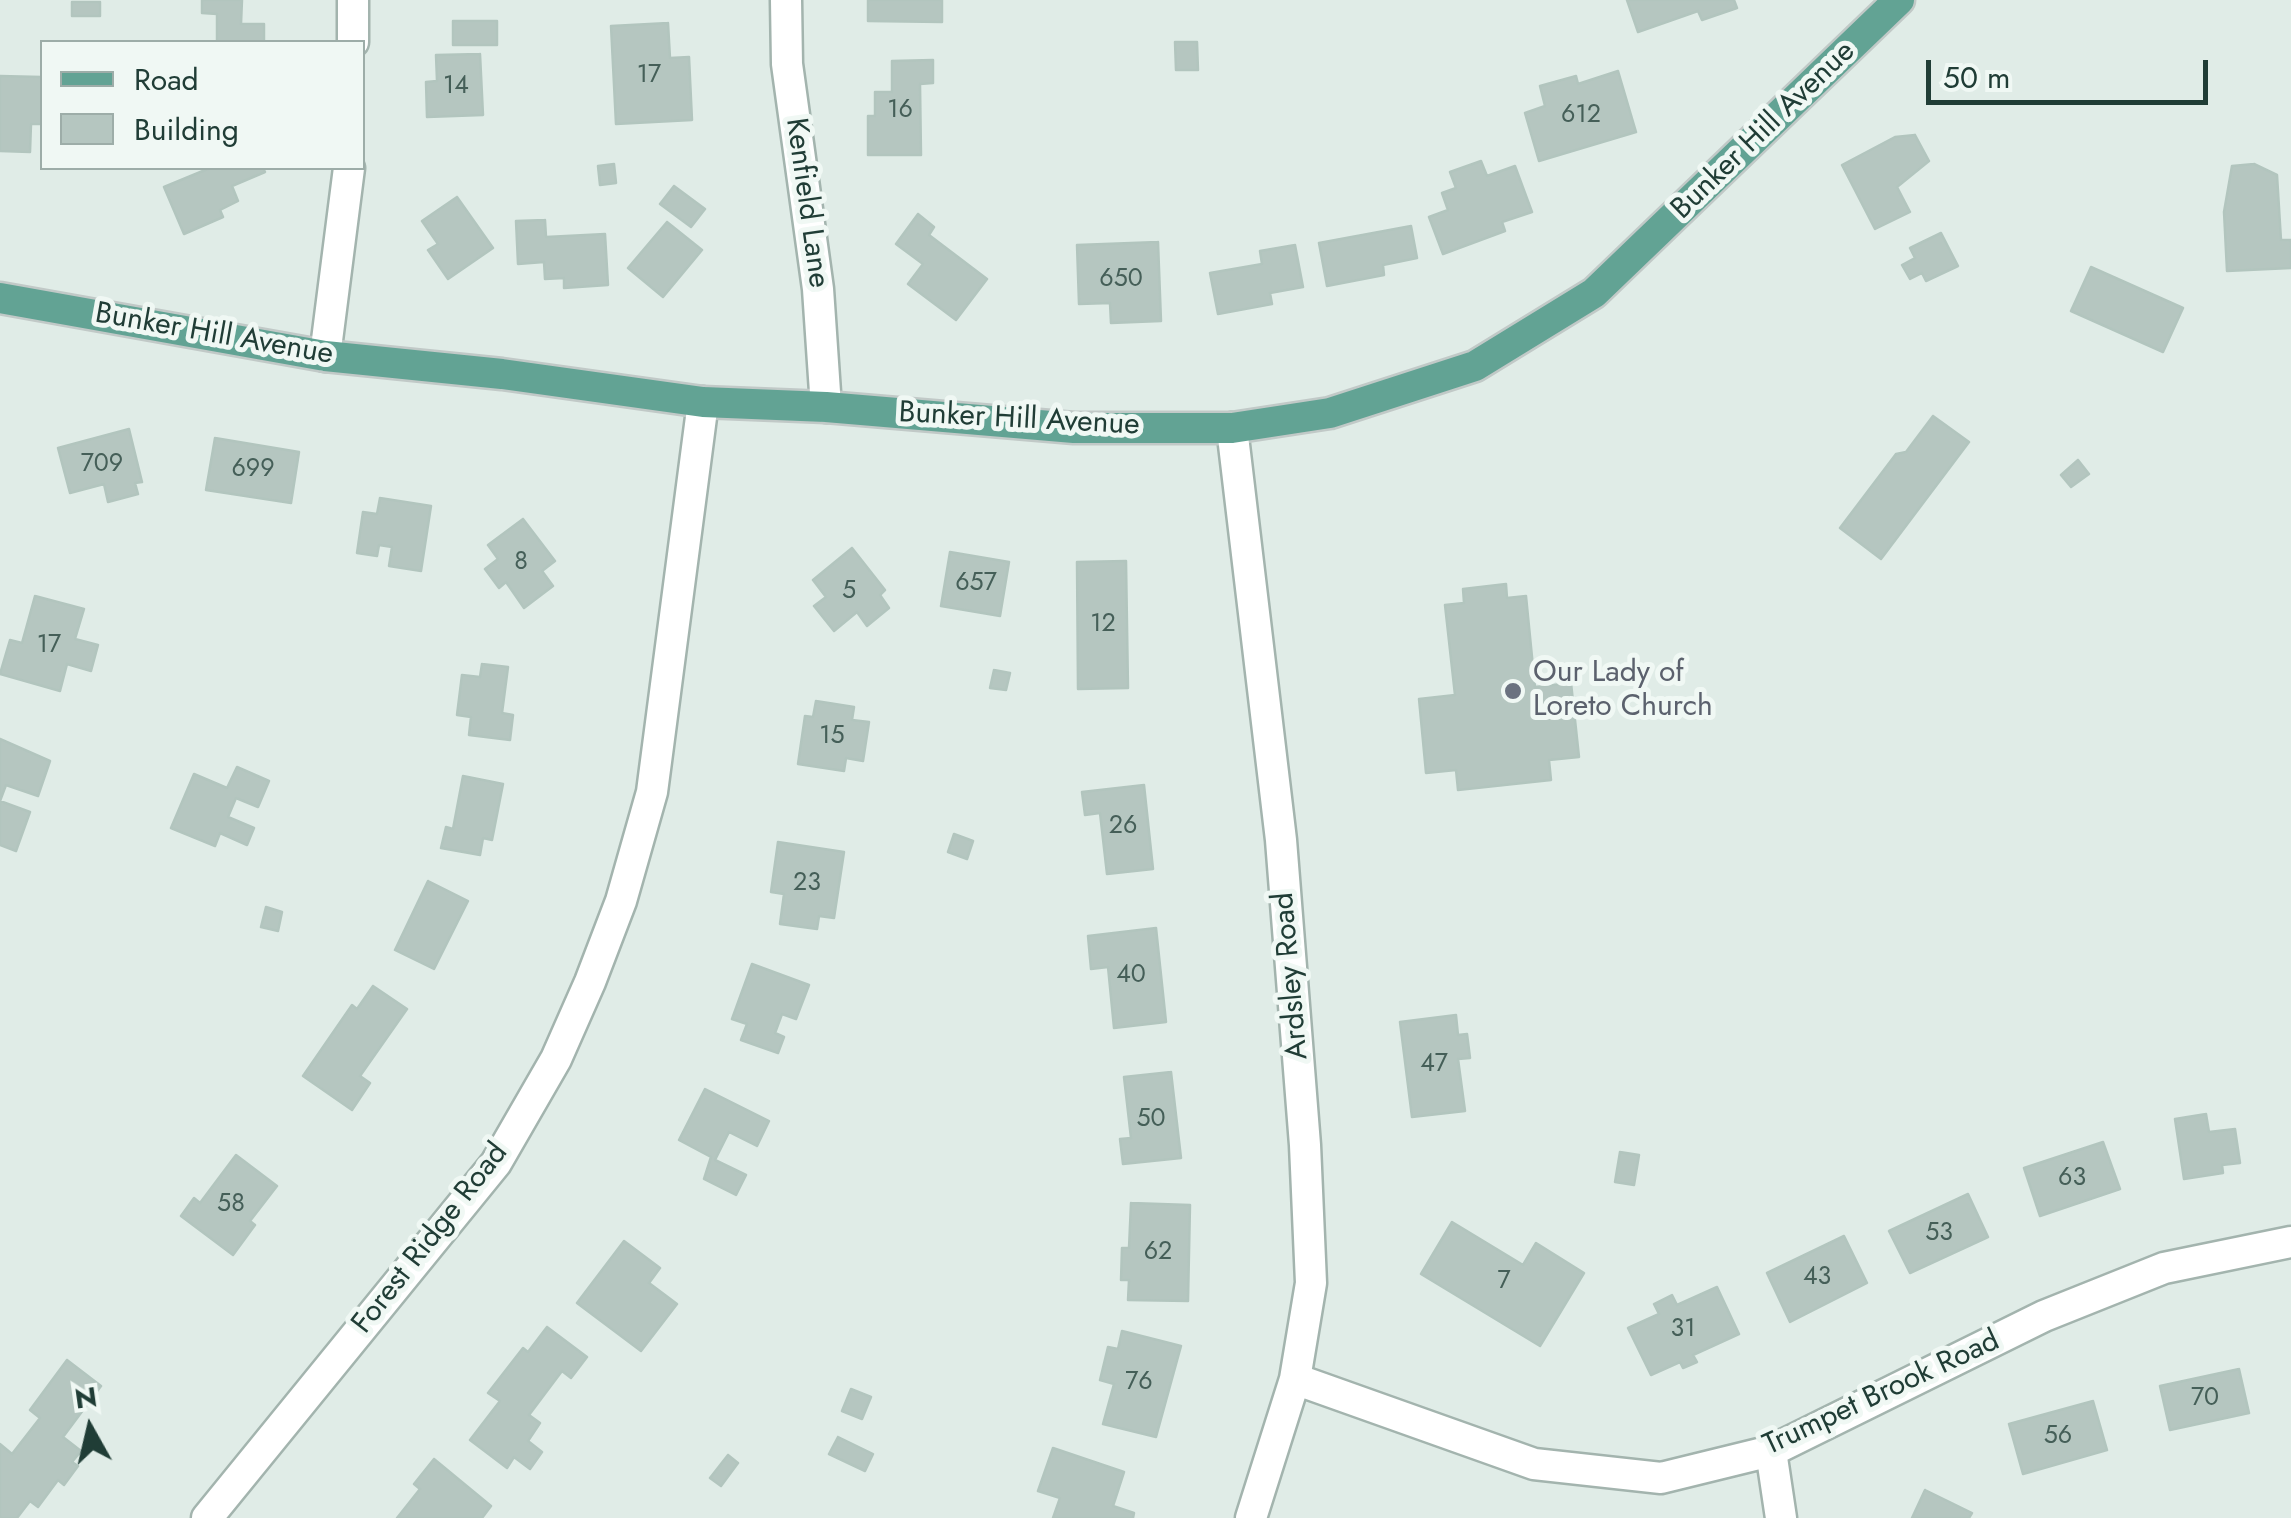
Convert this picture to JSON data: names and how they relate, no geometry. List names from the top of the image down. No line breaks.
{"streets":{"main road":["Bunker Hill Avenue"],"street":["Kenfield Lane","Ardsley Road","Forest Ridge Road","Trumpet Brook Road"]},"crossings":[["Bunker Hill Avenue","Kenfield Lane"],["Bunker Hill Avenue","Ardsley Road"],["Bunker Hill Avenue","Forest Ridge Road"],["Ardsley Road","Trumpet Brook Road"]],"places":["Our Lady of Loreto Church"],"house_numbers":["17","14","16","612","650","709","699","8","657","5","12","17","15","26","23","40","47","50","63","58","53","62","43","7","31","76","70","56"],"legend":["Road","Building"],"scale_bar":"50 m","north":"top"}
